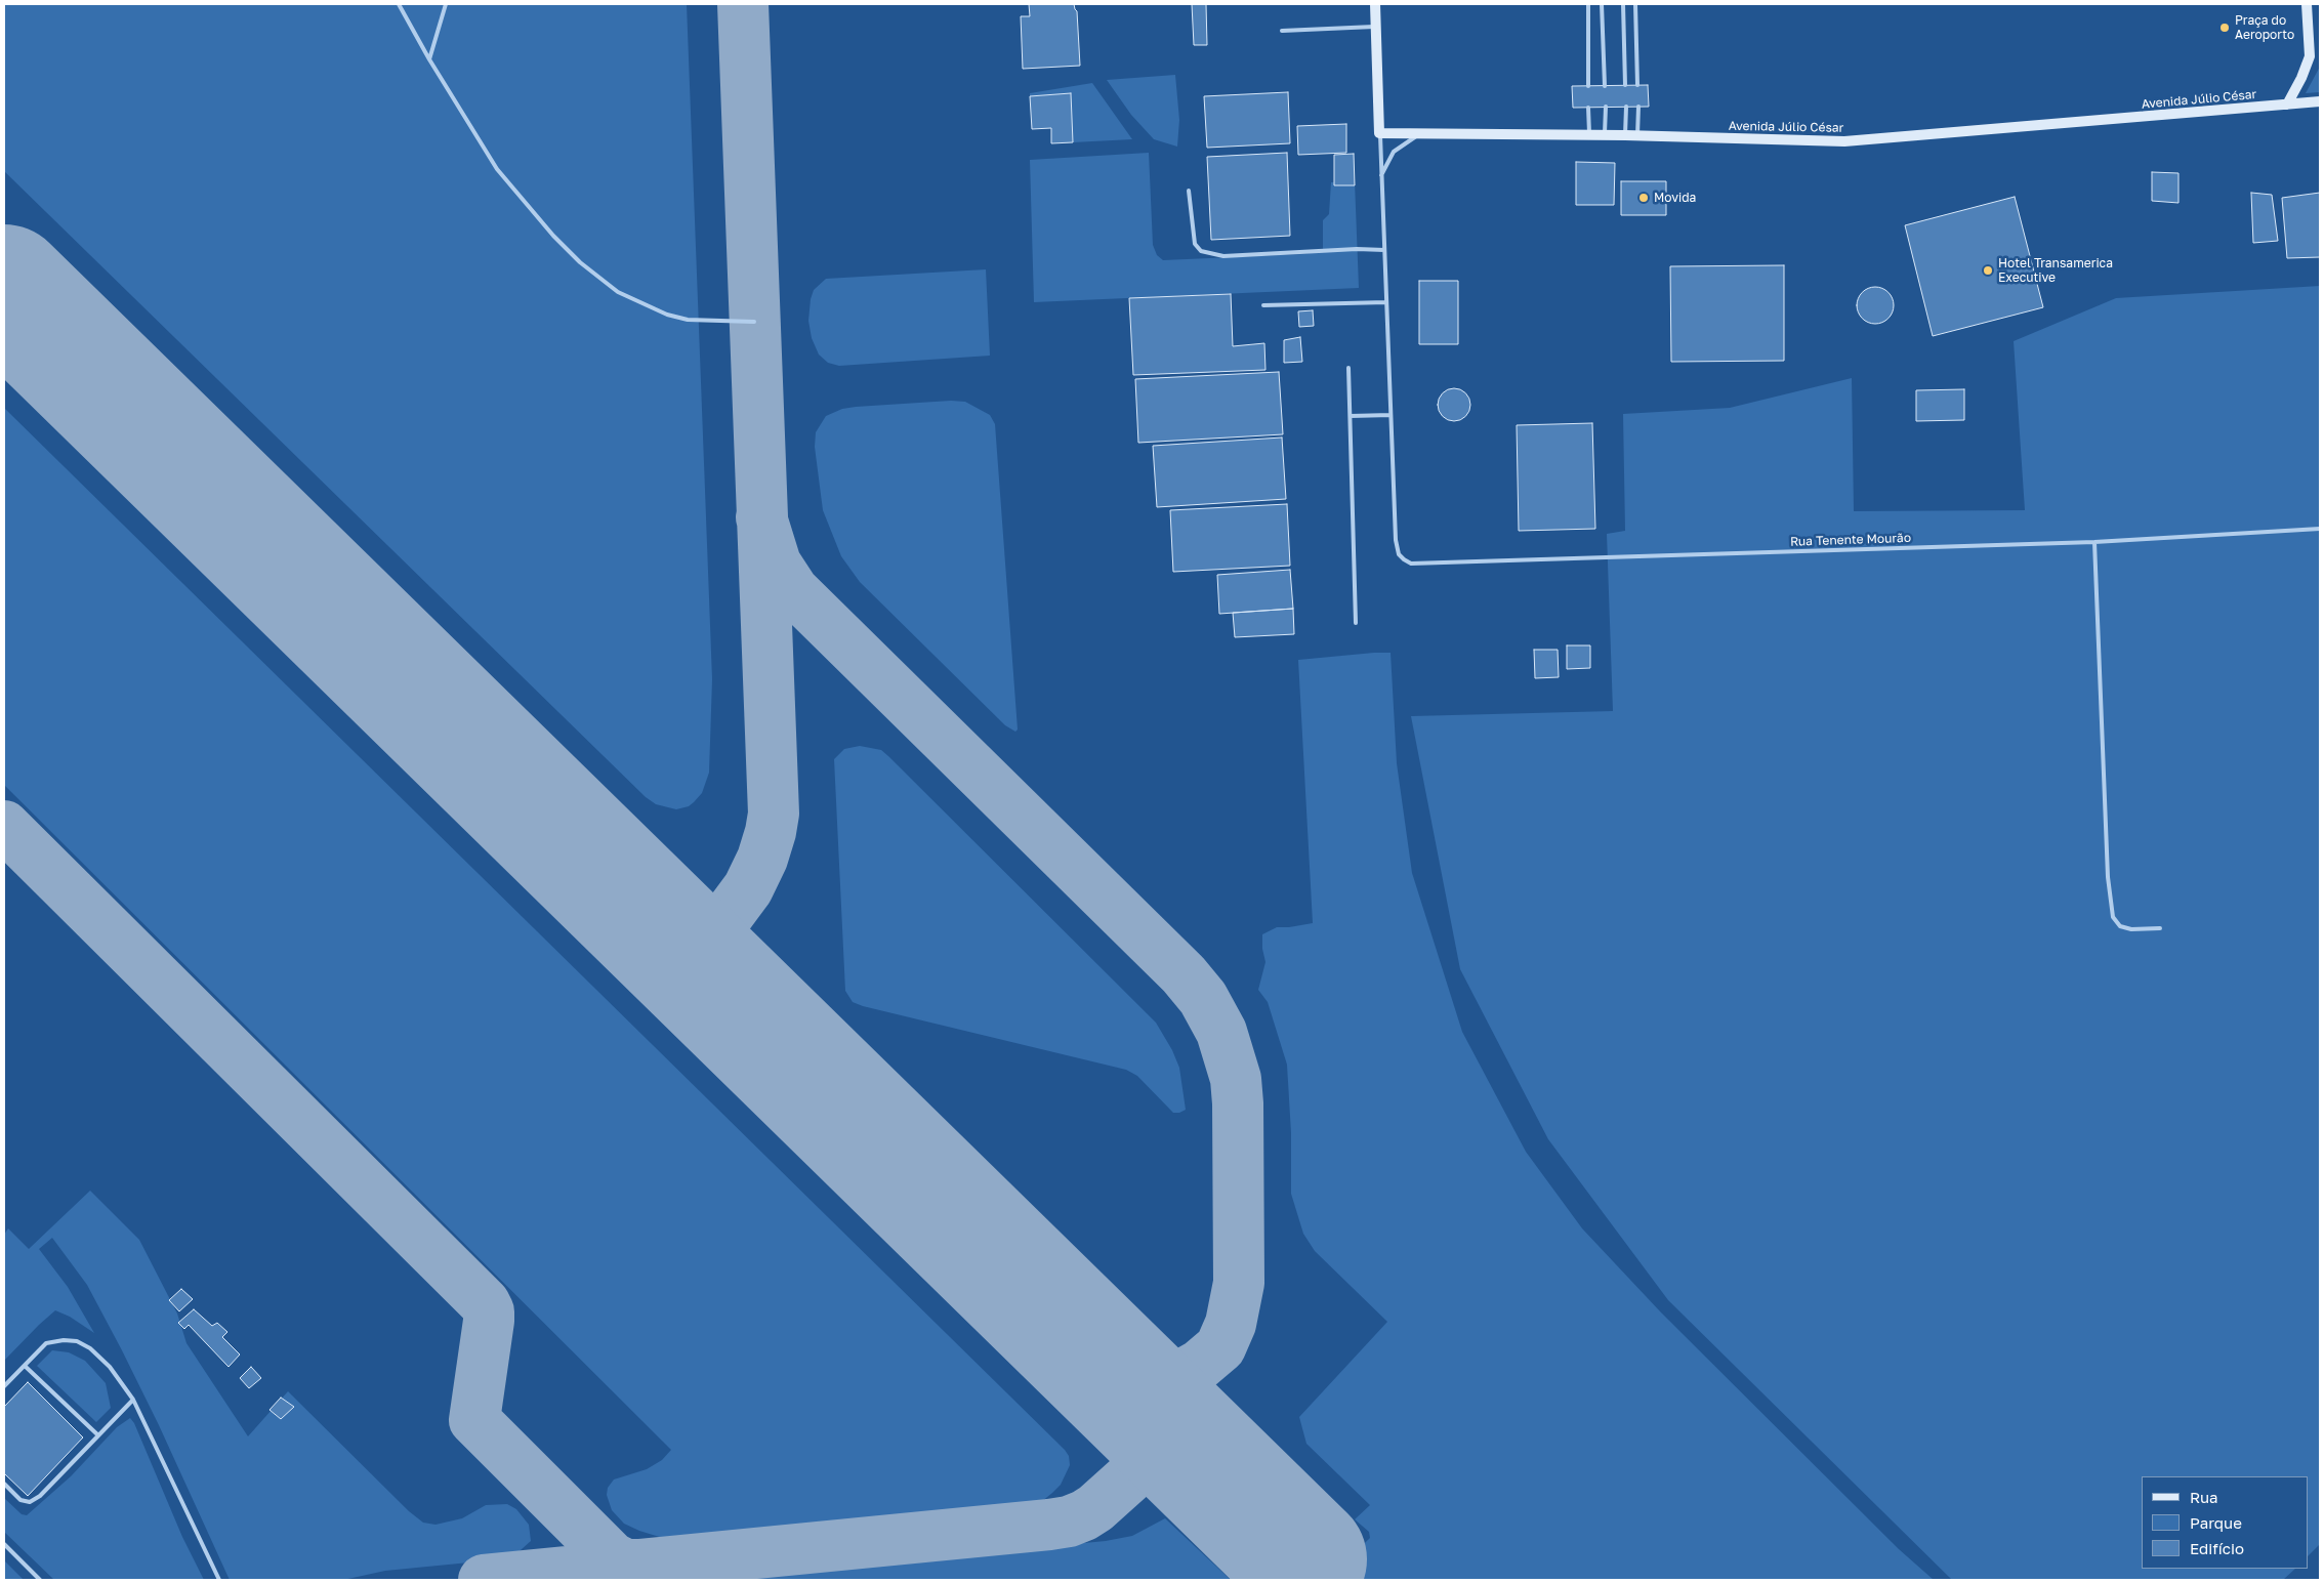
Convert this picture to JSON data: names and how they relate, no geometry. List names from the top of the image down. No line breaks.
{"streets":{"street":["Avenida Júlio César"],"lane":["Rua Tenente Mourão"]},"places":["Praça do Aeroporto","Movida","Hotel Transamerica Executive"],"legend":["Rua","Parque","Edifício"]}
